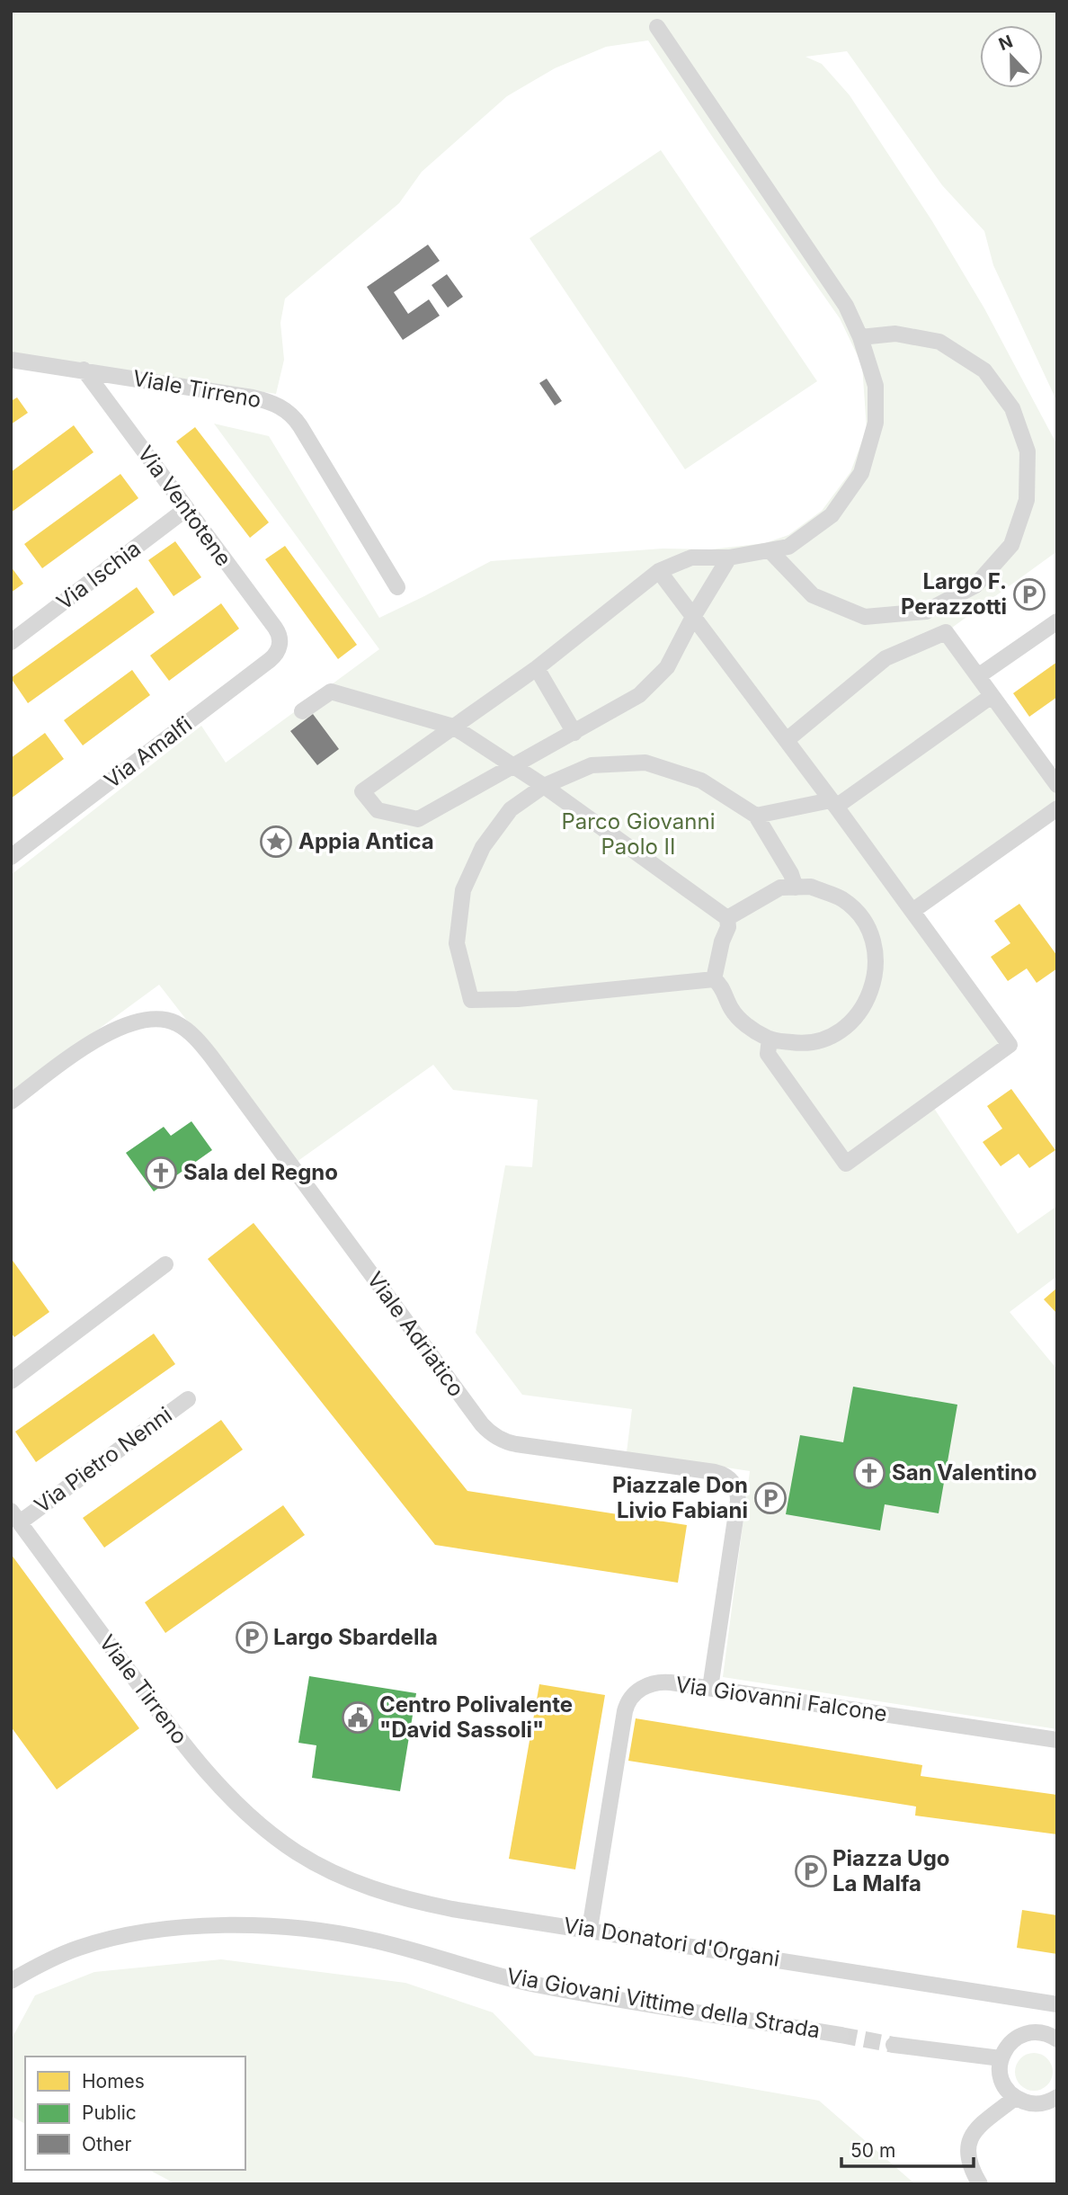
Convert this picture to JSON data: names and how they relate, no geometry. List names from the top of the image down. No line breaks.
{"streets":{"street":["Viale Tirreno","Via Ventotene","Via Ischia","Via Amalfi","Viale Adriatico","Via Pietro Nenni","Via Giovanni Falcone","Via Donatori d'Organi","Via Giovani Vittime della Strada"]},"crossings":[["Viale Tirreno","Via Ventotene"],["Viale Tirreno","Via Pietro Nenni"],["Viale Tirreno","Via Donatori d'Organi"],["Via Ventotene","Via Ischia"],["Via Ventotene","Via Amalfi"],["Viale Adriatico","Via Giovanni Falcone"],["Via Giovanni Falcone","Via Donatori d'Organi"]],"parks":["Parco Giovanni Paolo II"],"places":{"parking":["Largo F. Perazzotti","Piazzale Don Livio Fabiani","Largo Sbardella","Piazza Ugo La Malfa"],"place":["Appia Antica"],"church":["Sala del Regno","San Valentino"],"public building":["Centro Polivalente \"David Sassoli\""]},"legend":["Homes","Public","Other"],"scale_bar":"50 m","north":"top"}
